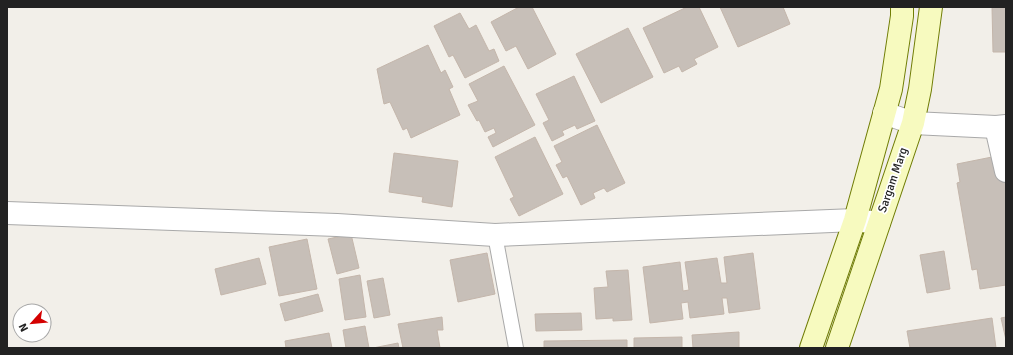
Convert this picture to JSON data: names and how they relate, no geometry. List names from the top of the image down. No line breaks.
{"streets":{"main road":["Sargam Marg"]},"north":"bottom left"}
